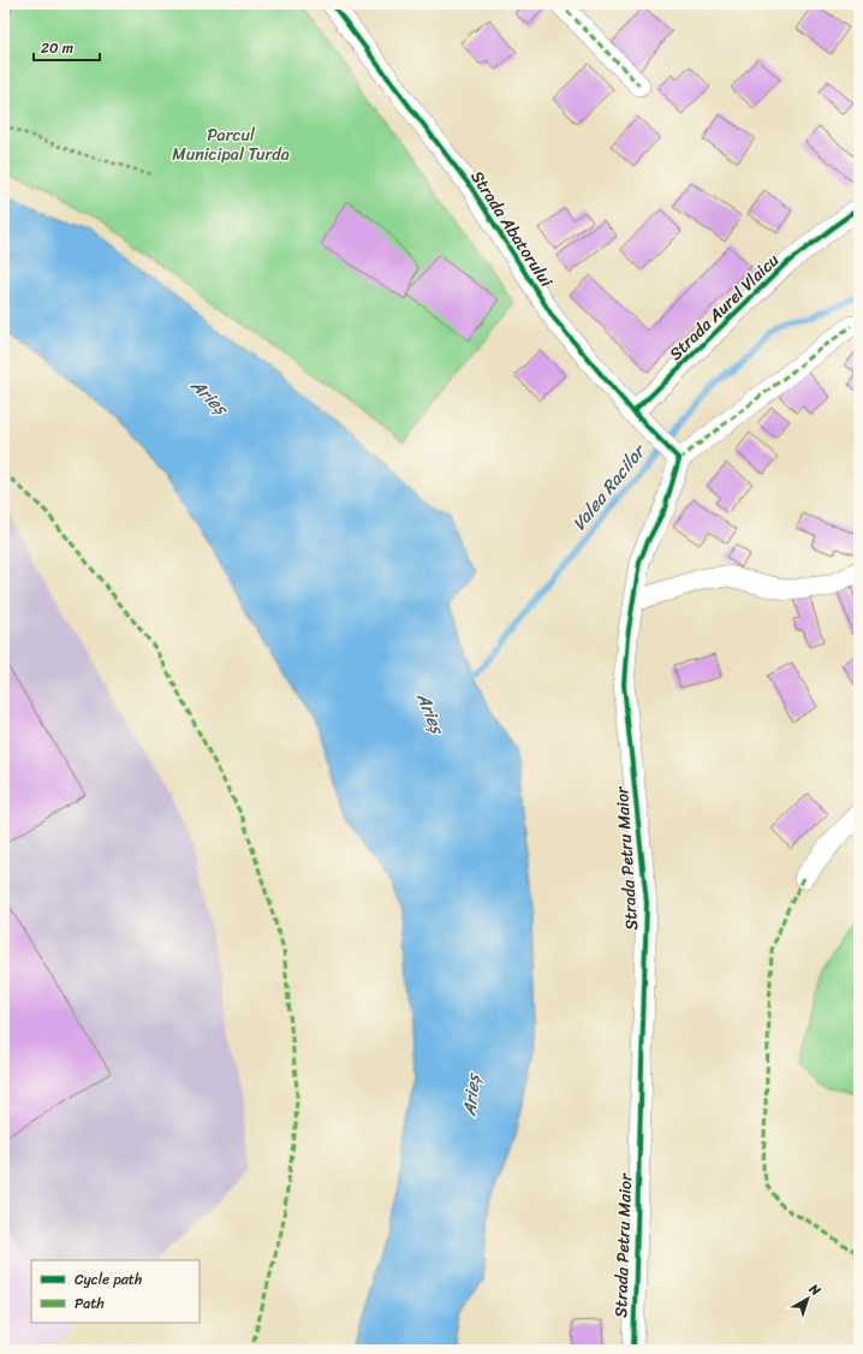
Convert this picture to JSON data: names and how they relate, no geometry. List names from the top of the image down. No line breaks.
{"streets":{"street":["Strada Abatorului","Strada Aurel Vlaicu","Strada Petru Maior"]},"crossings":[["Strada Abatorului","Strada Aurel Vlaicu"],["Strada Abatorului","Strada Petru Maior"]],"water":["Arieș","Valea Racilor"],"parks":["Parcul Municipal Turda"],"legend":["Cycle path","Path"],"scale_bar":"20 m","north":"top right"}
